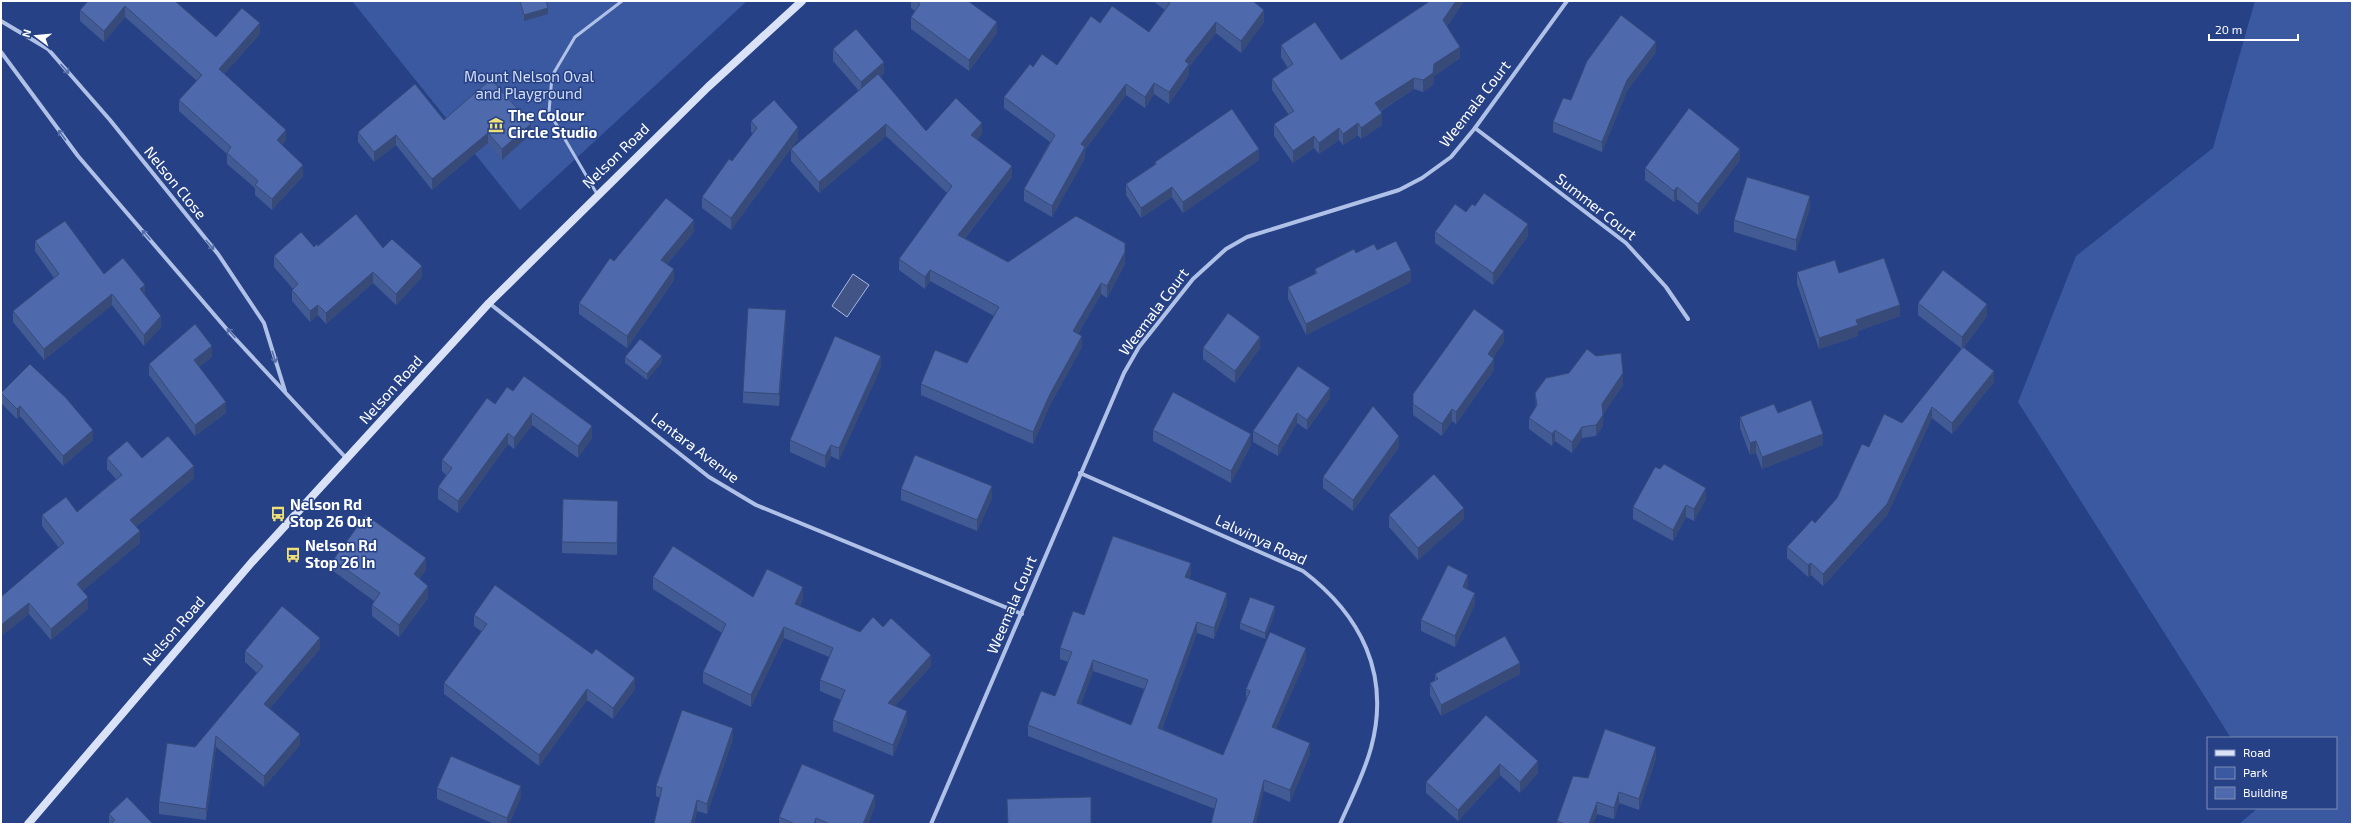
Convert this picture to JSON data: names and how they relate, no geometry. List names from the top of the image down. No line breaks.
{"streets":{"main road":["Nelson Road"],"street":["Weemala Court","Nelson Close","Summer Court","Lentara Avenue","Lalwinya Road"]},"crossings":[["Weemala Court","Summer Court"],["Weemala Court","Lentara Avenue"],["Weemala Court","Lalwinya Road"],["Nelson Road","Nelson Close"],["Nelson Road","Lentara Avenue"]],"parks":["Mount Nelson Oval and Playground"],"places":{"museum":["The Colour Circle Studio"],"bus stop":["Nelson Rd Stop 26 Out","Nelson Rd Stop 26 In"]},"legend":["Road","Park","Building"],"scale_bar":"20 m","north":"left"}
